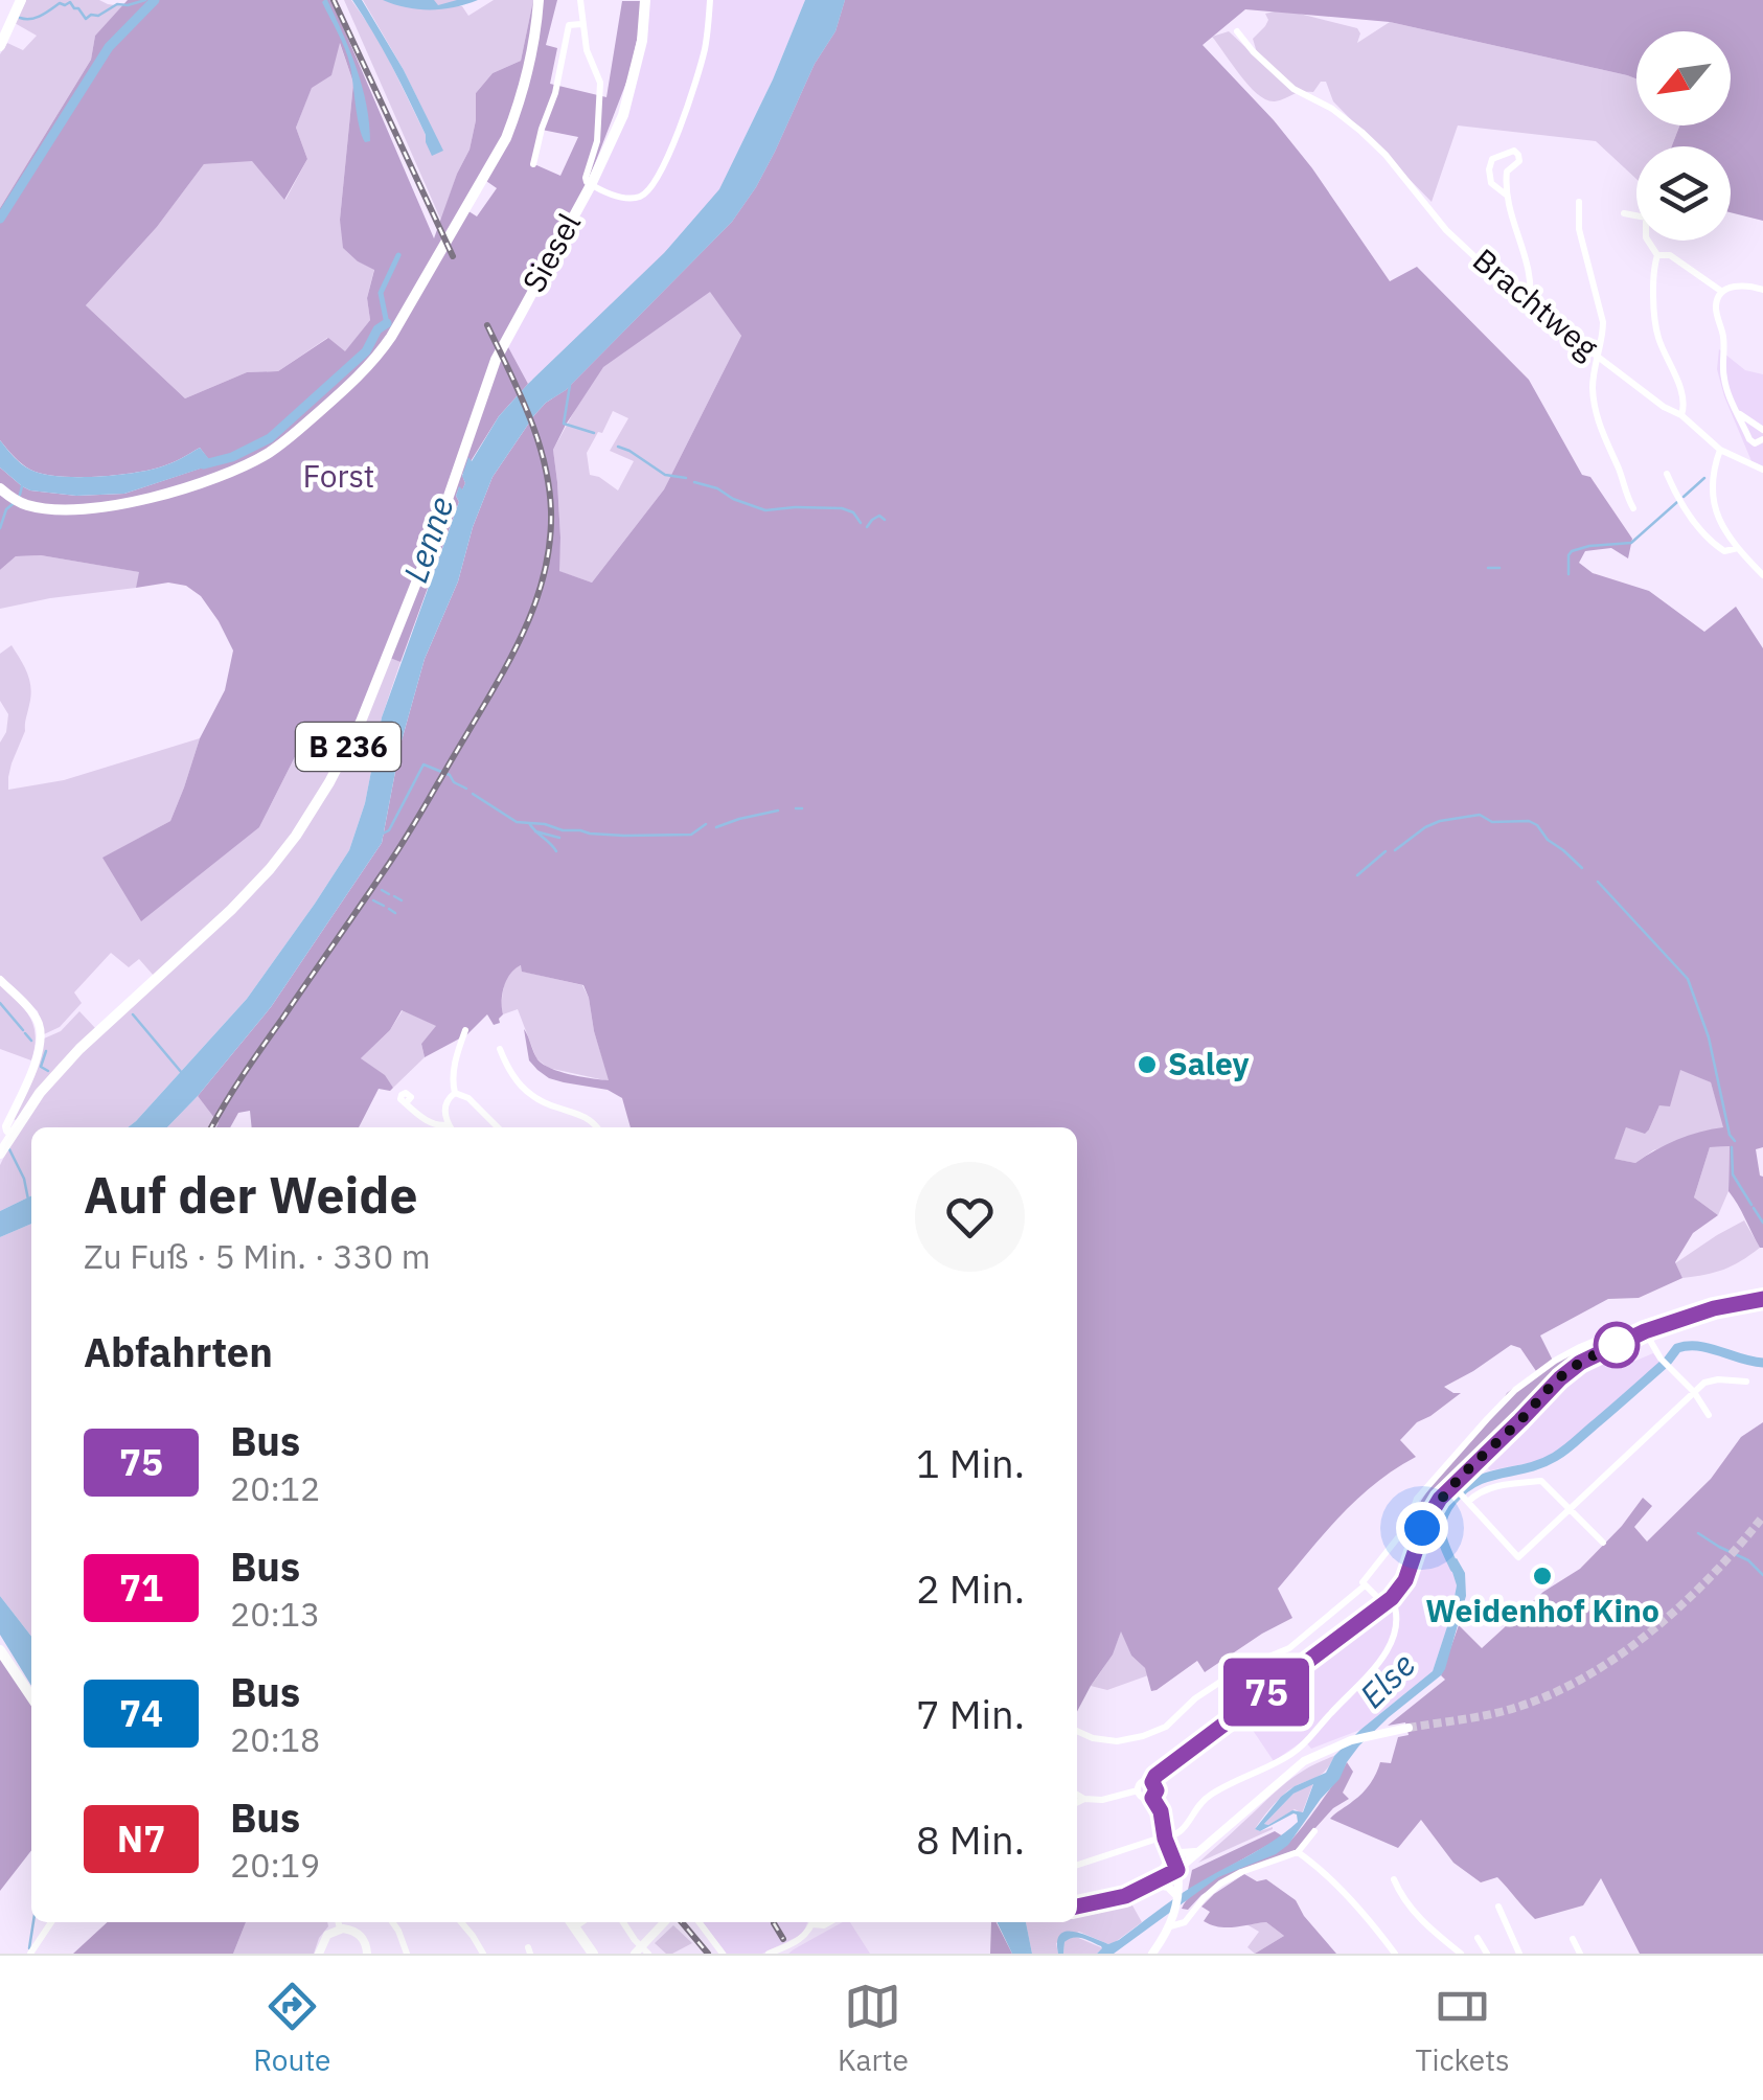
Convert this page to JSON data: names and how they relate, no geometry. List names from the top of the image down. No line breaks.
{"streets":{"main road":["Siesel","B 236"],"street":["Brachtweg"]},"crossings":[["Siesel","B 236"]],"water":["Lenne","Else"],"parks":["Forst"],"places":["Saley","Weidenhof Kino"],"lines":["bus line 75"],"north":"bottom left","page":{"on_map":"75","heading":[["Auf der Weide","Zu Fuß · 5 Min. · 330 m"],"Abfahrten"],"list":[{"mark":"75","name":"Bus","note":"20:12","value":"1 Min."},{"mark":"71","name":"Bus","note":"20:13","value":"2 Min."},{"mark":"74","name":"Bus","note":"20:18","value":"7 Min."},{"mark":"N7","name":"Bus","note":"20:19","value":"8 Min."}],"tabs":["Route","Karte","Tickets"]}}
